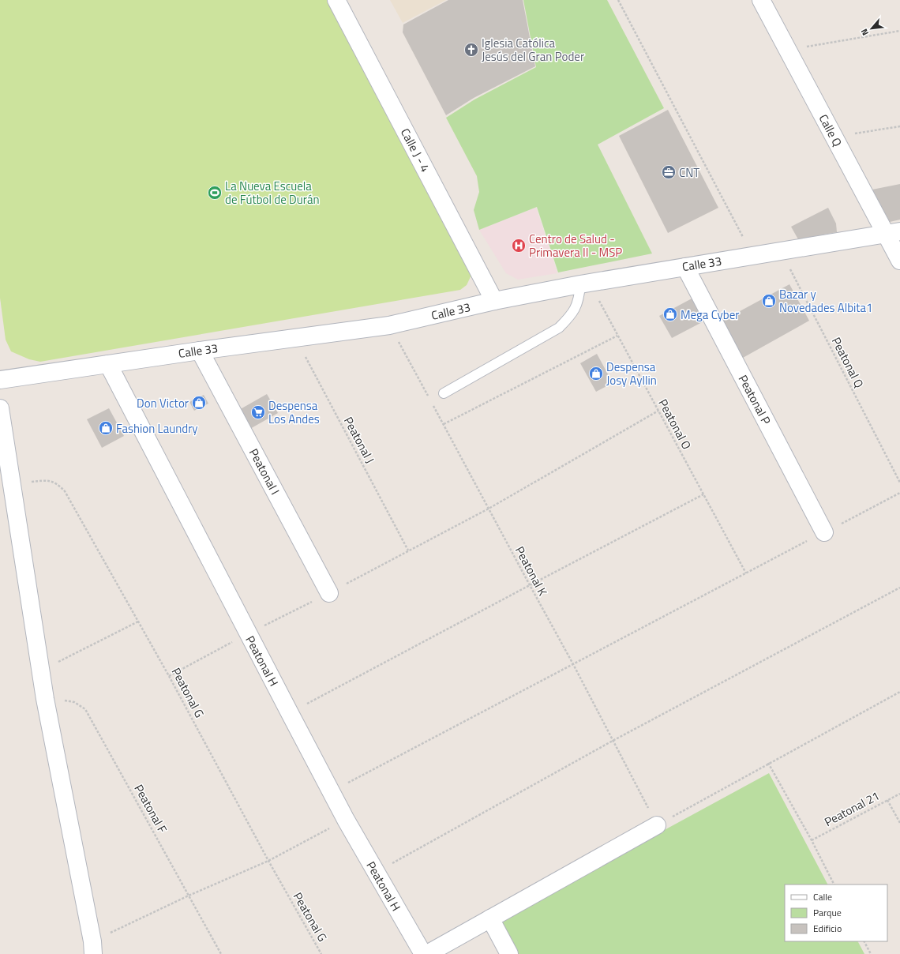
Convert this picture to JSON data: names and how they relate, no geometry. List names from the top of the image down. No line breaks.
{"streets":{"street":["Calle Q","Calle J - 4","Calle 33","Peatonal P","Peatonal I","Peatonal H"],"path":["Peatonal Q","Peatonal O","Peatonal J","Peatonal K","Peatonal G","Peatonal F","Peatonal 21"]},"crossings":[["Calle Q","Calle 33"],["Calle J - 4","Calle 33"],["Calle 33","Peatonal Q"],["Calle 33","Peatonal P"],["Calle 33","Peatonal O"],["Calle 33","Peatonal J"],["Calle 33","Peatonal I"],["Calle 33","Peatonal H"]],"places":{"church":["Iglesia Católica Jesús del Gran Poder"],"office":["CNT"],"sports":["La Nueva Escuela de Fútbol de Durán"],"hospital":["Centro de Salud - Primavera II - MSP"],"shop":["Bazar y Novedades Albita1","Mega Cyber","Despensa Josy Ayllin","Don Victor","Fashion Laundry"],"supermarket":["Despensa Los Andes"]},"legend":["Calle","Parque","Edificio"],"north":"bottom left"}
